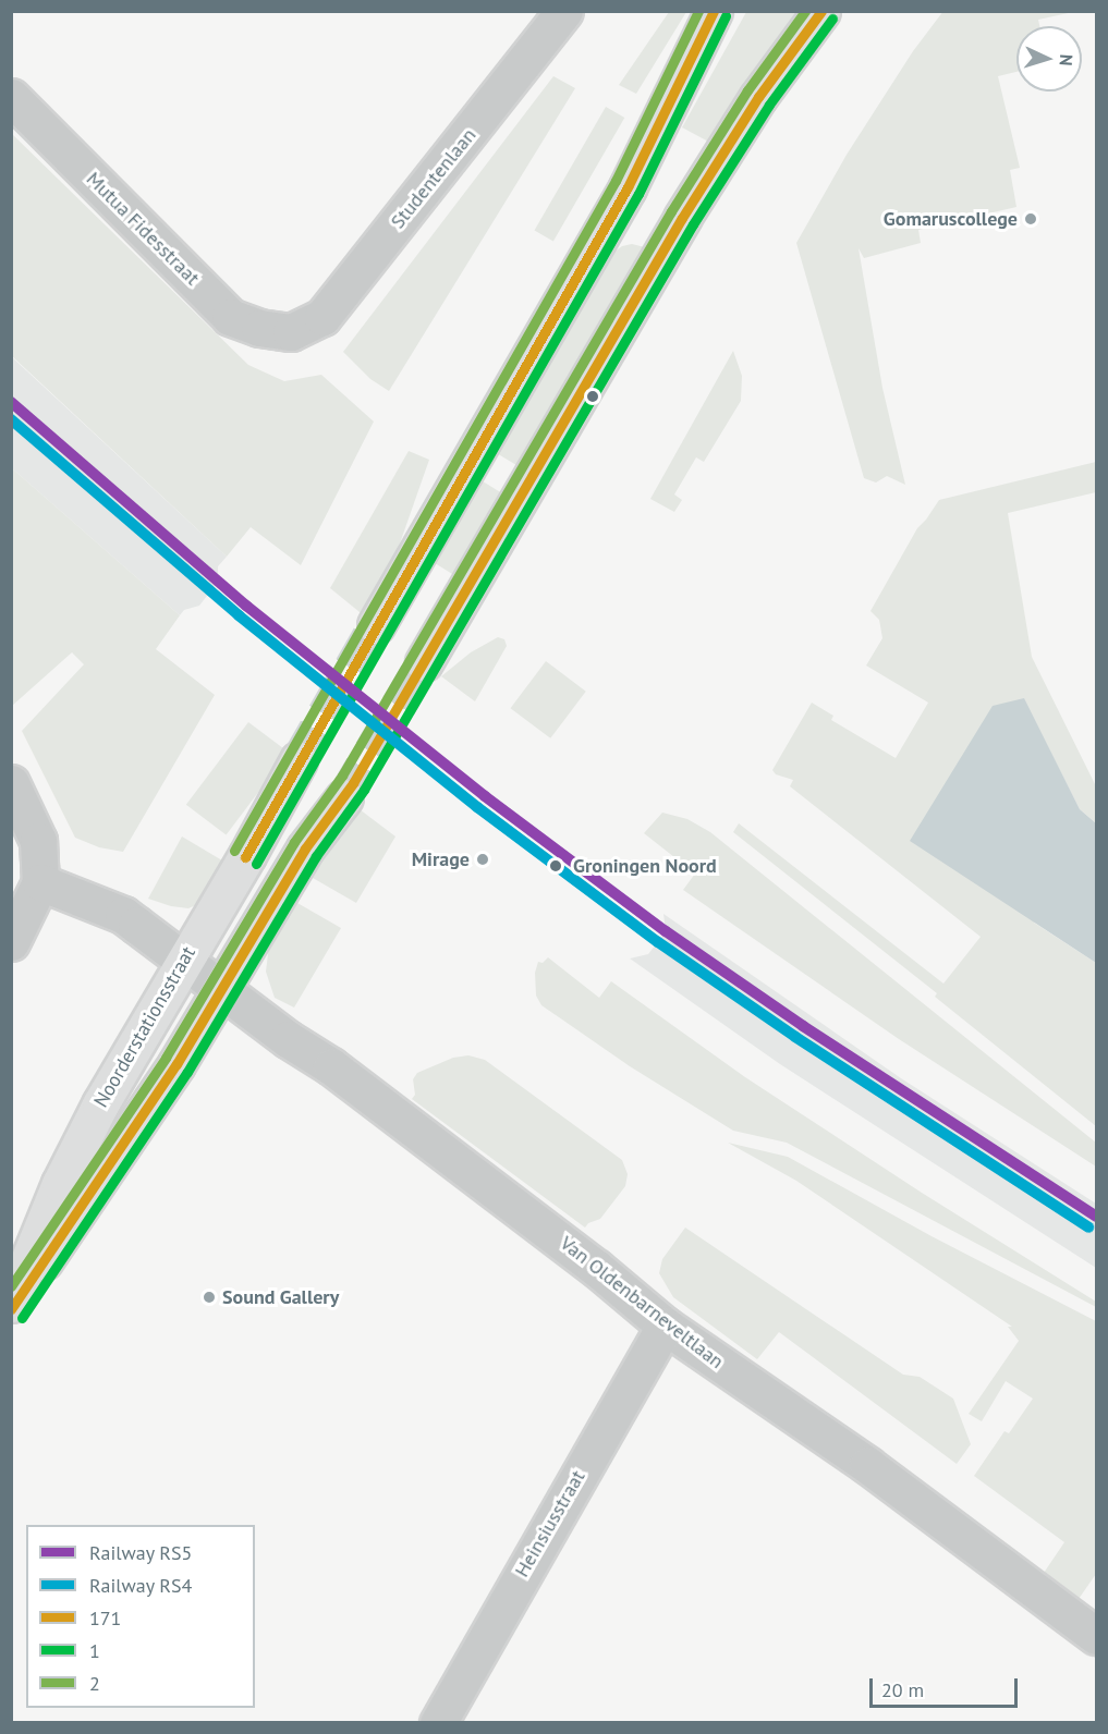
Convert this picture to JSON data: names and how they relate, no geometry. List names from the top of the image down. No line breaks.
{"streets":{"street":["Studentenlaan","Mutua Fidesstraat","Noorderstationsstraat","Van Oldenbarneveltlaan","Heinsiusstraat"]},"crossings":[["Studentenlaan","Mutua Fidesstraat"],["Noorderstationsstraat","Van Oldenbarneveltlaan"],["Van Oldenbarneveltlaan","Heinsiusstraat"]],"places":["Gomaruscollege","Mirage","Groningen Noord","Sound Gallery"],"lines":["transit line 171","transit line 2","transit line 1","rail line RS5","rail line RS4"],"legend":["Railway RS5","Railway RS4","171","1","2"],"scale_bar":"20 m","north":"right"}
